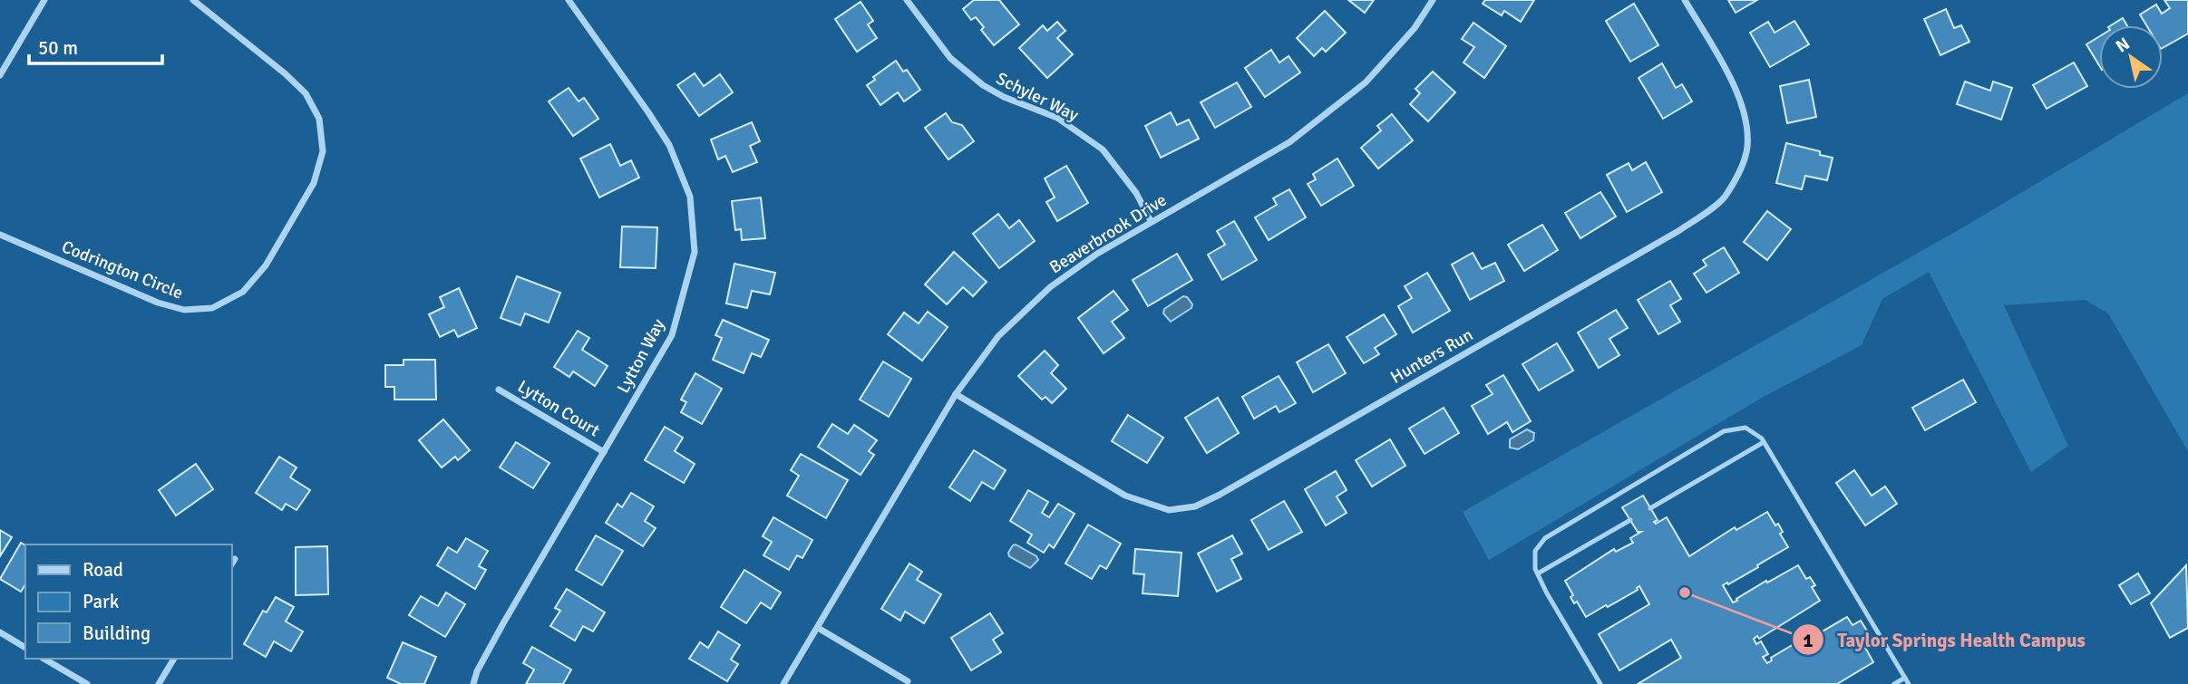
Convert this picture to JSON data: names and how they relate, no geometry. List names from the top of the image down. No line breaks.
{"streets":{"street":["Schyler Way","Beaverbrook Drive","Codrington Circle","Lytton Way","Hunters Run","Lytton Court"]},"crossings":[["Schyler Way","Beaverbrook Drive"],["Beaverbrook Drive","Hunters Run"],["Lytton Way","Lytton Court"]],"places":["Taylor Springs Health Campus"],"legend":["Road","Park","Building"],"scale_bar":"50 m","north":"top left"}
